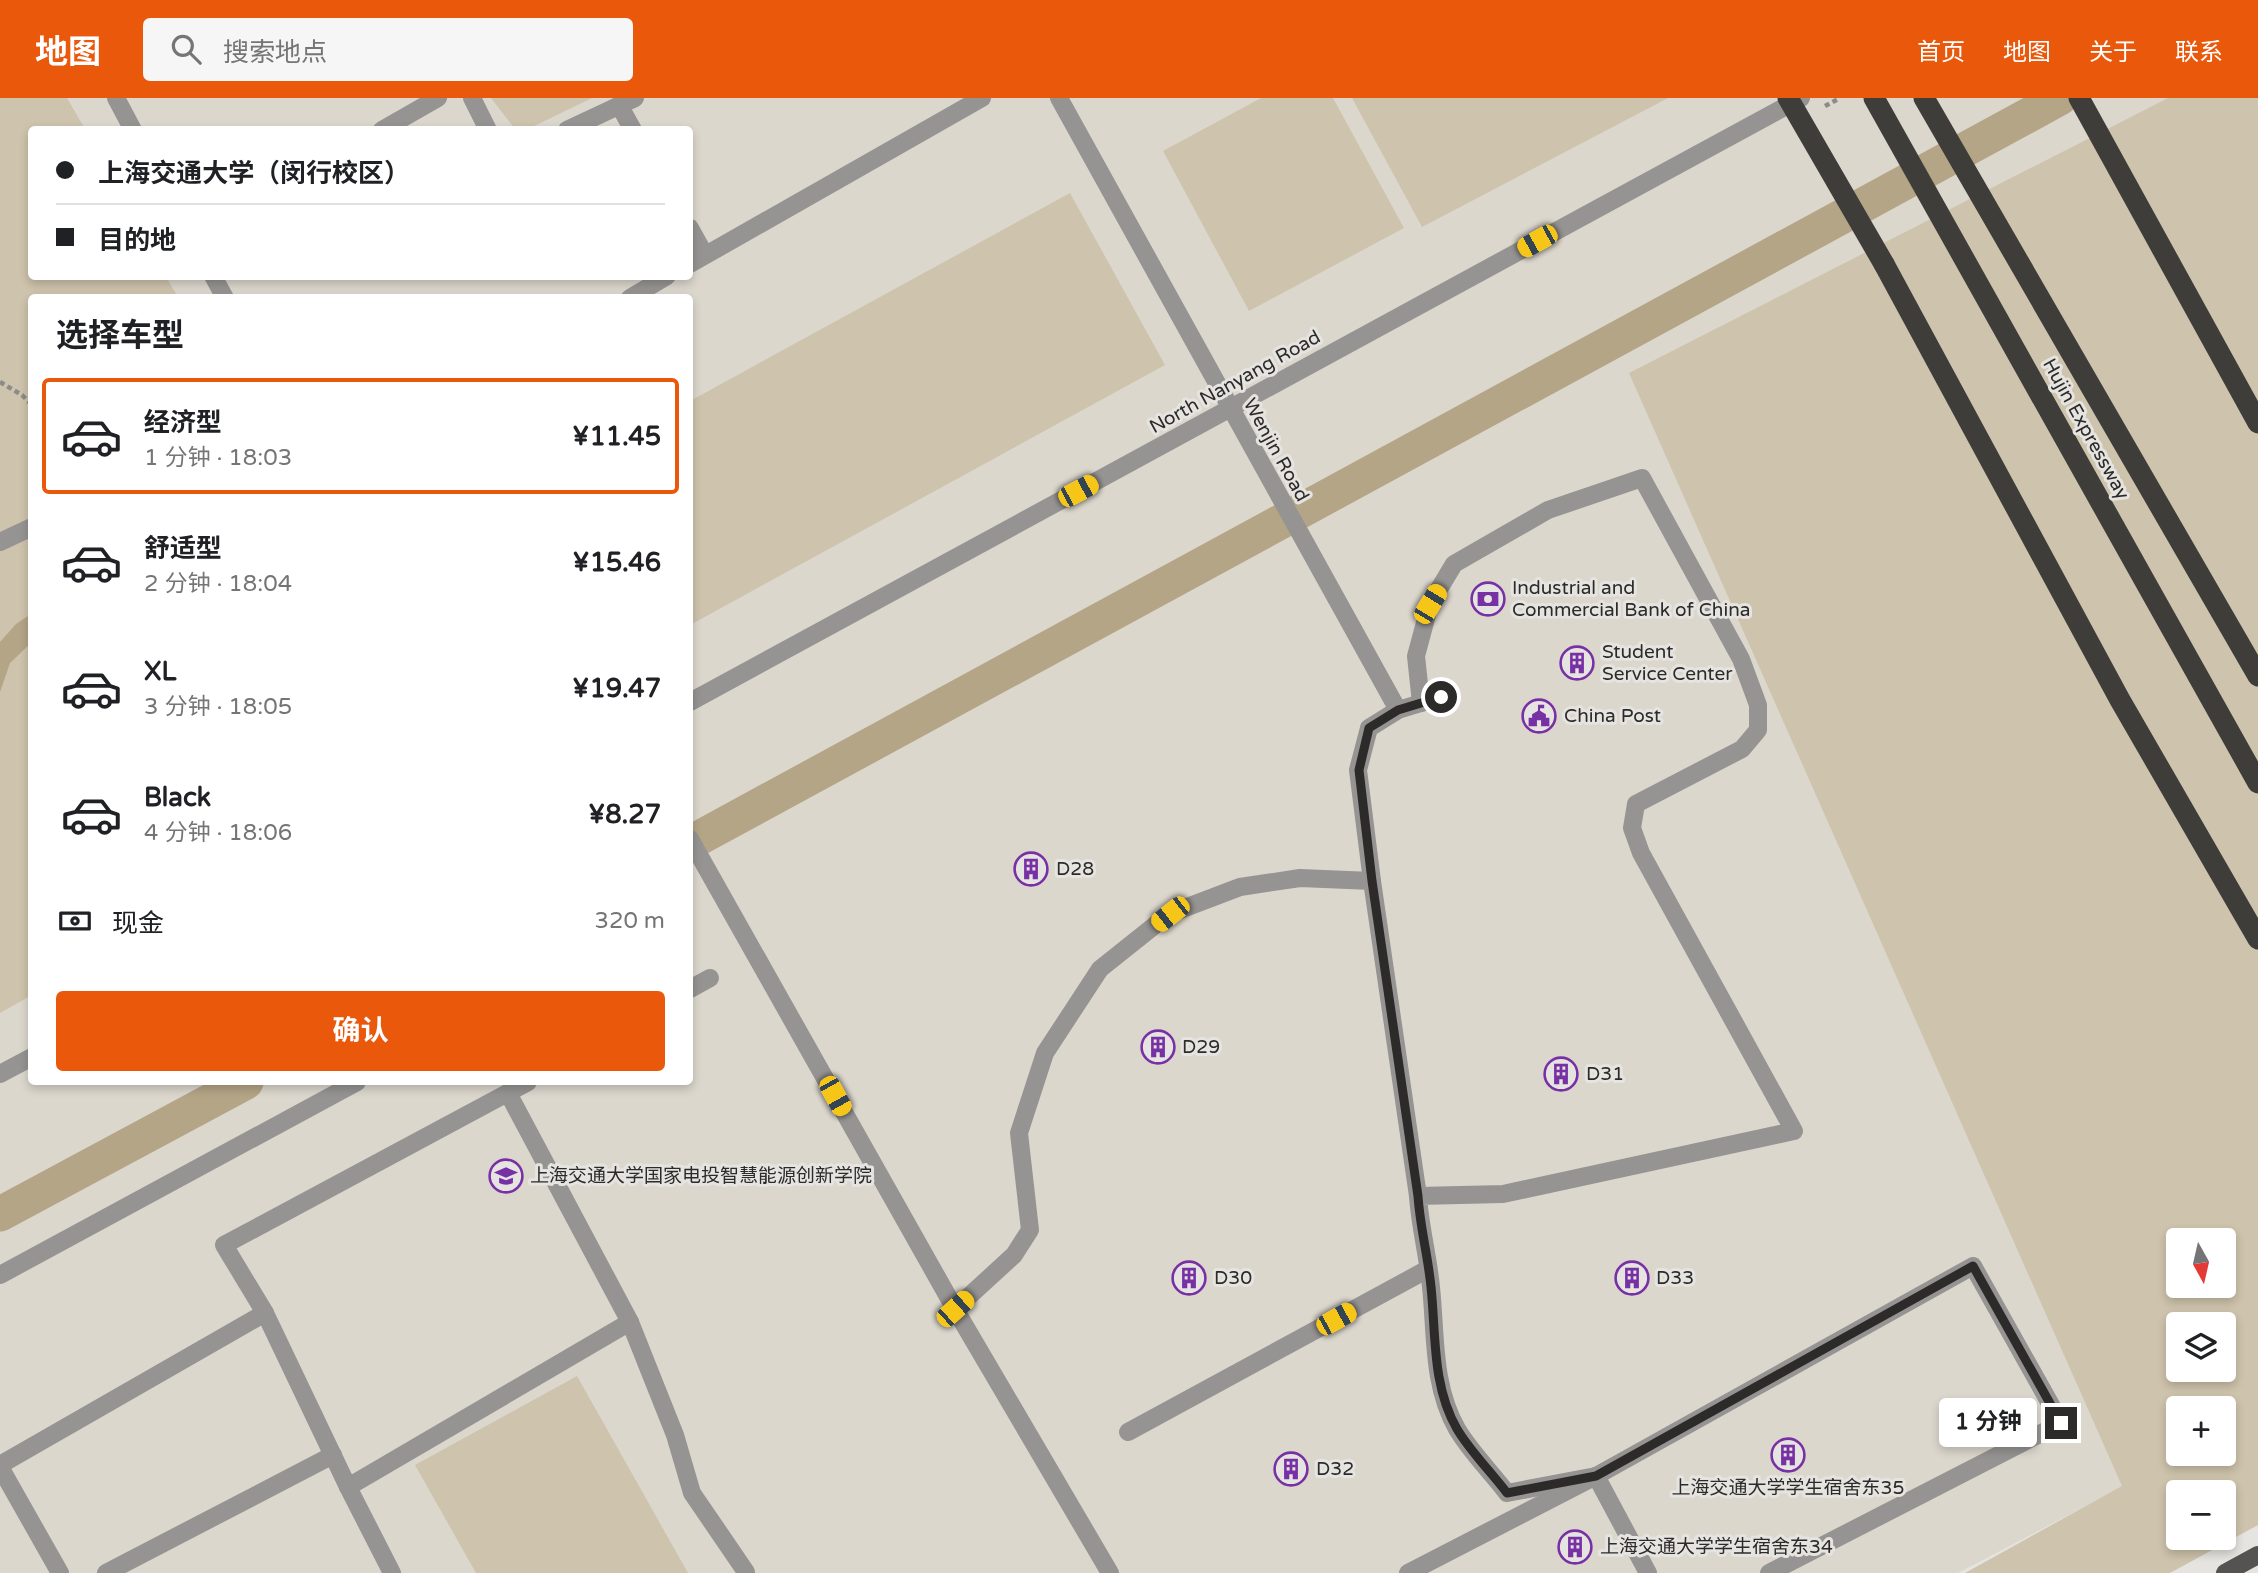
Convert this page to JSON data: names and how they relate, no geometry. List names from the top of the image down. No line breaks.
{"streets":{"highway":["Hujin Expressway"],"street":["North Nanyang Road","Wenjin Road"]},"crossings":[["North Nanyang Road","Wenjin Road"]],"places":{"bank":["Industrial and Commercial Bank of China"],"building":["Student Service Center","D28","D29","D31","D30","D33","上海交通大学学生宿舍东35","D32","上海交通大学学生宿舍东34"],"public building":["China Post"],"school or university":["上海交通大学国家电投智慧能源创新学院"]},"north":"bottom","page":{"header":"地图","search":"搜索地点","nav":["首页","地图","关于","联系"],"banner":["上海交通大学（闵行校区）","目的地"],"heading":"选择车型","list":[{"name":"经济型","note":"1 分钟 · 18:03","value":"¥11.45"},{"name":"舒适型","note":"2 分钟 · 18:04","value":"¥15.46"},{"name":"XL","note":"3 分钟 · 18:05","value":"¥19.47"},{"name":"Black","note":"4 分钟 · 18:06","value":"¥8.27"}],"pay":["现金","320 m"],"buttons":"确认","map_buttons":["+","−"],"bubble":"1 分钟"}}
